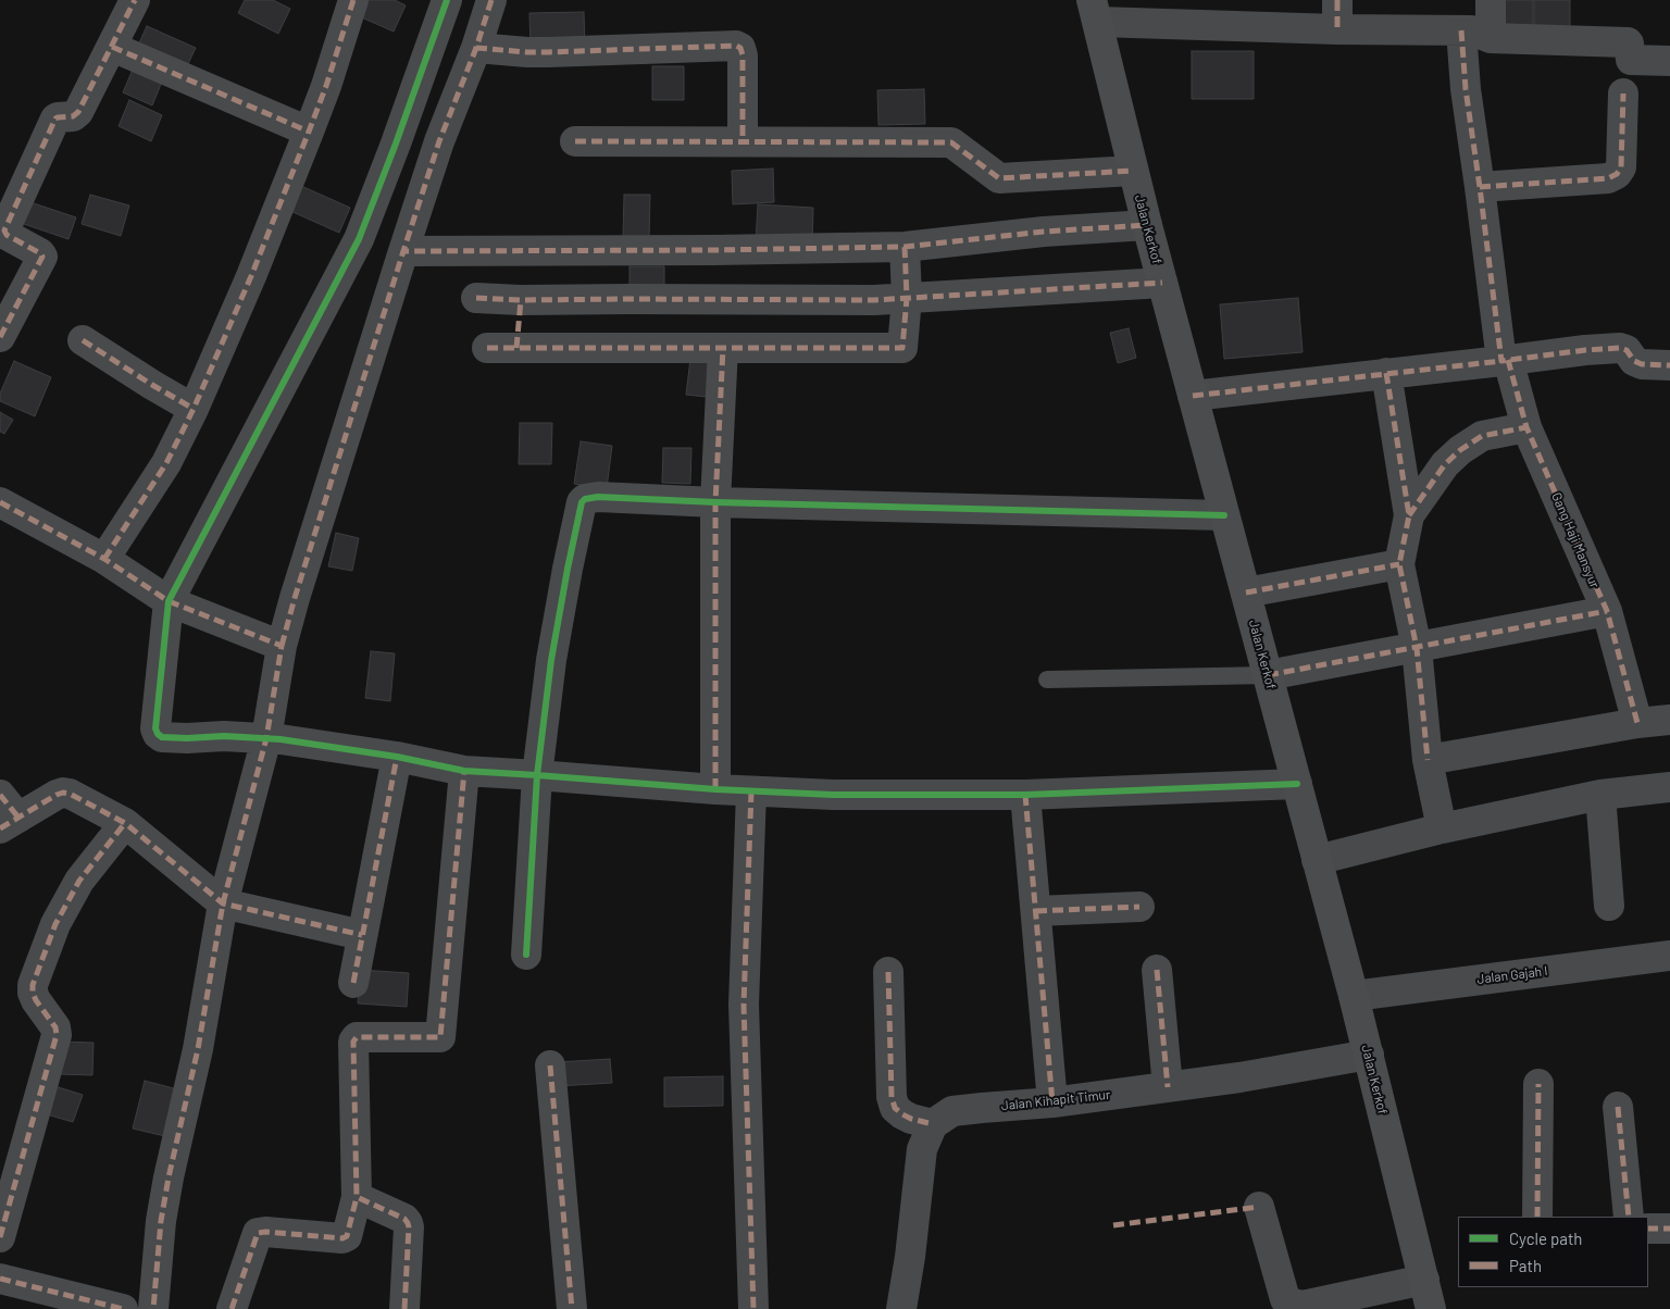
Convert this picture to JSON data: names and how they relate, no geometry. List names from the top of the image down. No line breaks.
{"streets":{"main road":["Jalan Kerkof"],"street":["Gang Haji Mansyur","Jalan Gajah I","Jalan Kihapit Timur"]},"crossings":[["Jalan Kerkof","Jalan Gajah I"],["Jalan Kerkof","Jalan Kihapit Timur"]],"legend":["Cycle path","Path"]}
